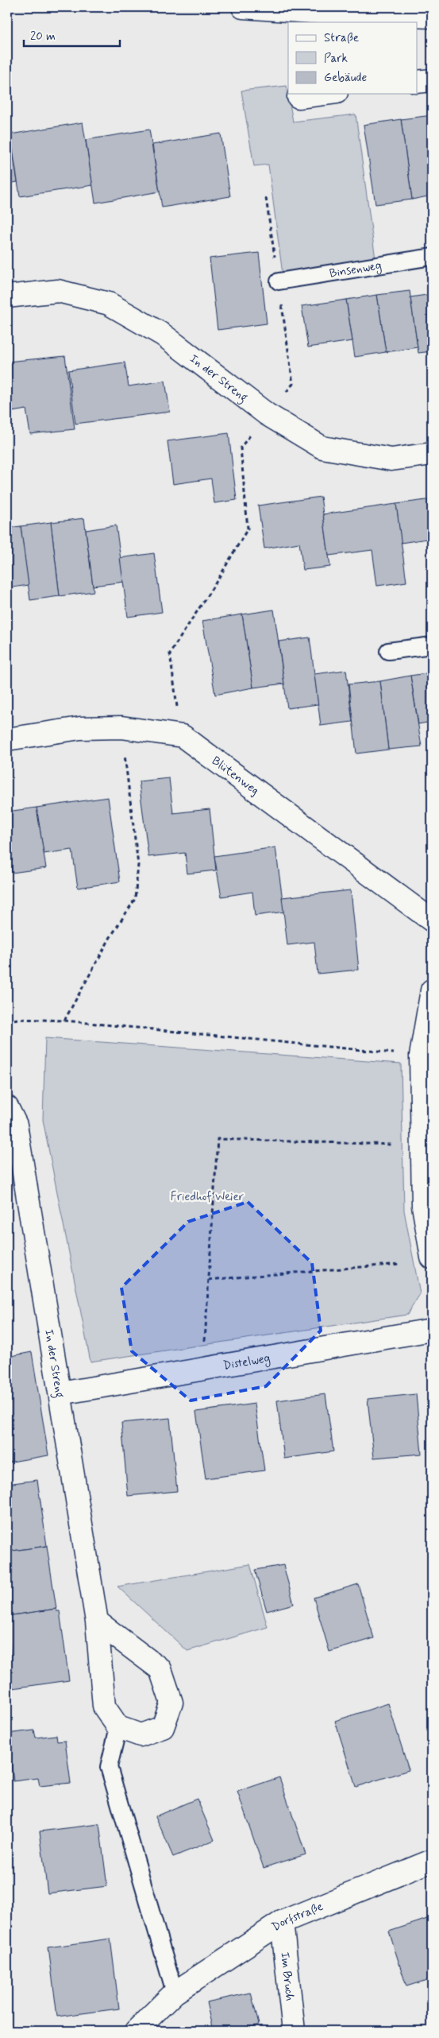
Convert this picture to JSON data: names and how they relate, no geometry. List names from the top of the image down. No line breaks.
{"streets":{"street":["In der Streng","Blütenweg","Distelweg","Dorfstraße","Im Bruch"],"lane":["Binsenweg"]},"crossings":[["In der Streng","Distelweg"],["Dorfstraße","Im Bruch"]],"parks":["Friedhof Weier"],"legend":["Straße","Park","Gebäude"],"scale_bar":"20 m"}
